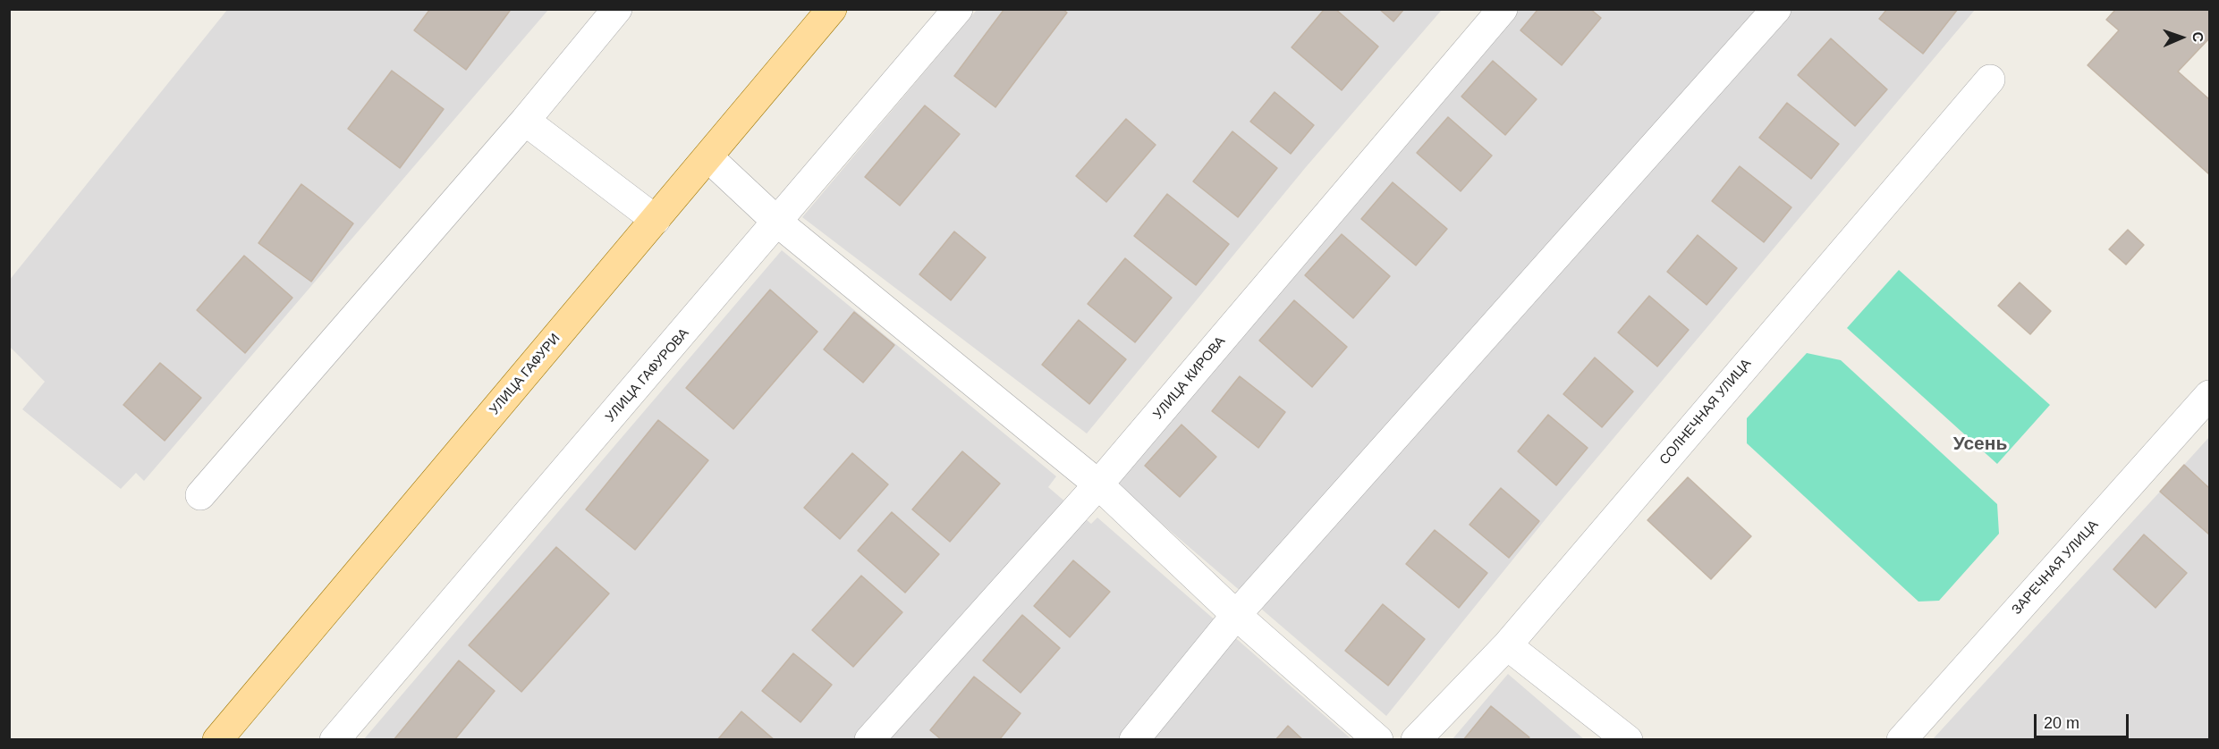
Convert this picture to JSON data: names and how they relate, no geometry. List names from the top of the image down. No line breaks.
{"streets":{"main road":["УЛИЦА ГАФУРИ"],"street":["УЛИЦА ГАФУРОВА","УЛИЦА КИРОВА","СОЛНЕЧНАЯ УЛИЦА","ЗАРЕЧНАЯ УЛИЦА"]},"districts":["Усень"],"scale_bar":"20 m","north":"right"}
